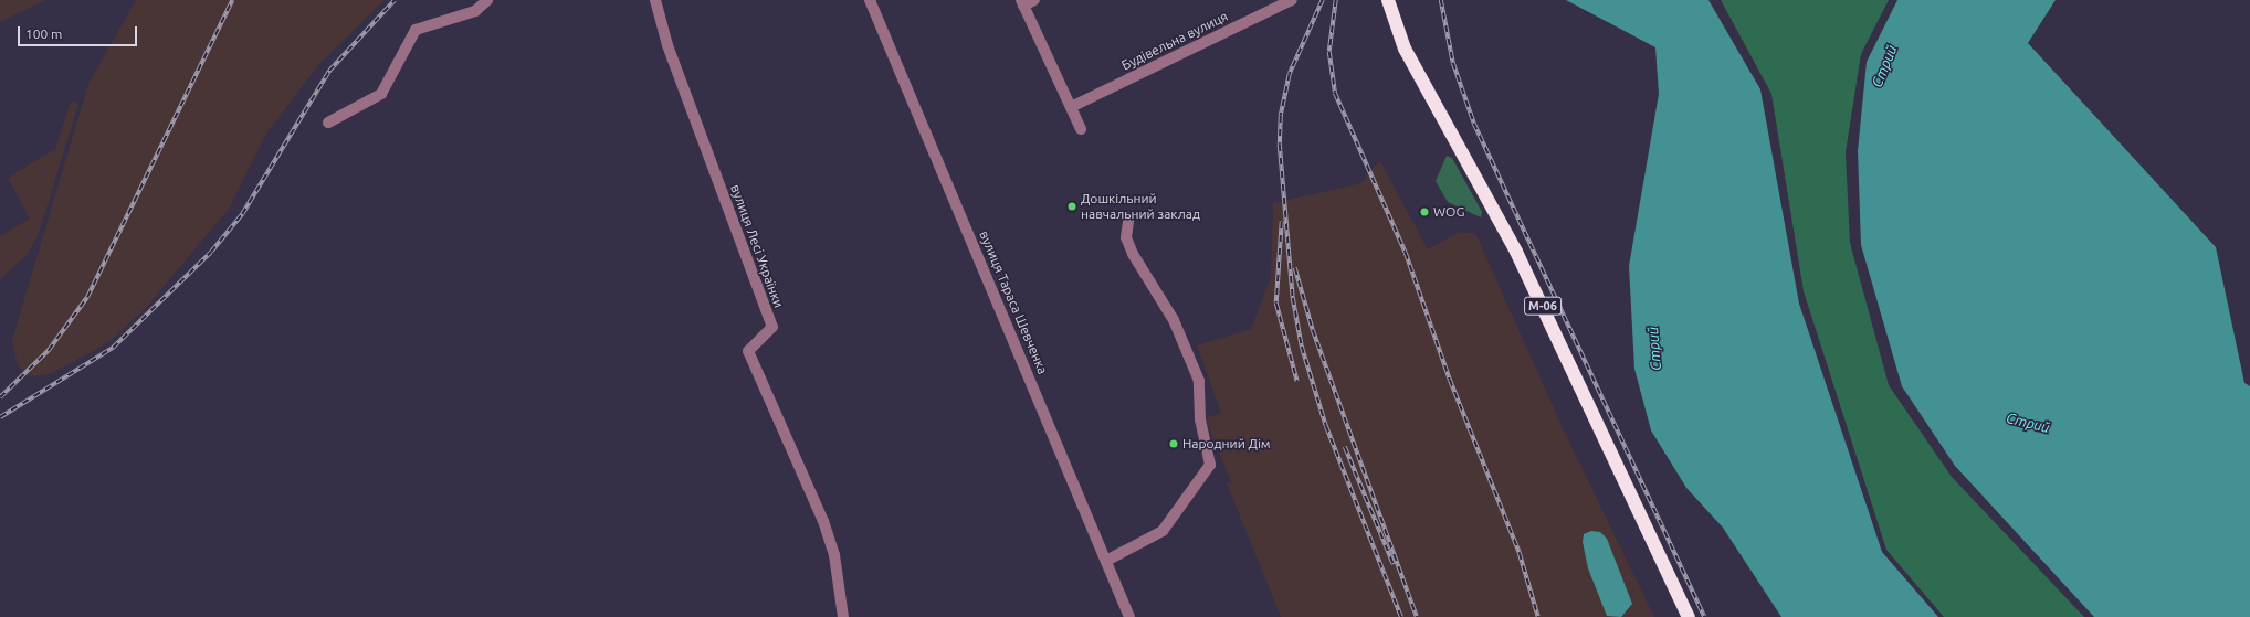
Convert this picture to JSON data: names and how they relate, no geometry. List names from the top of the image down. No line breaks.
{"streets":{"highway":["М-06"],"street":["Будівельна вулиця","вулиця Лесі Українки","вулиця Тараса Шевченка"]},"water":["Стрий"],"places":["Дошкільний навчальний заклад","WOG","Народний Дім"],"scale_bar":"100 m"}
